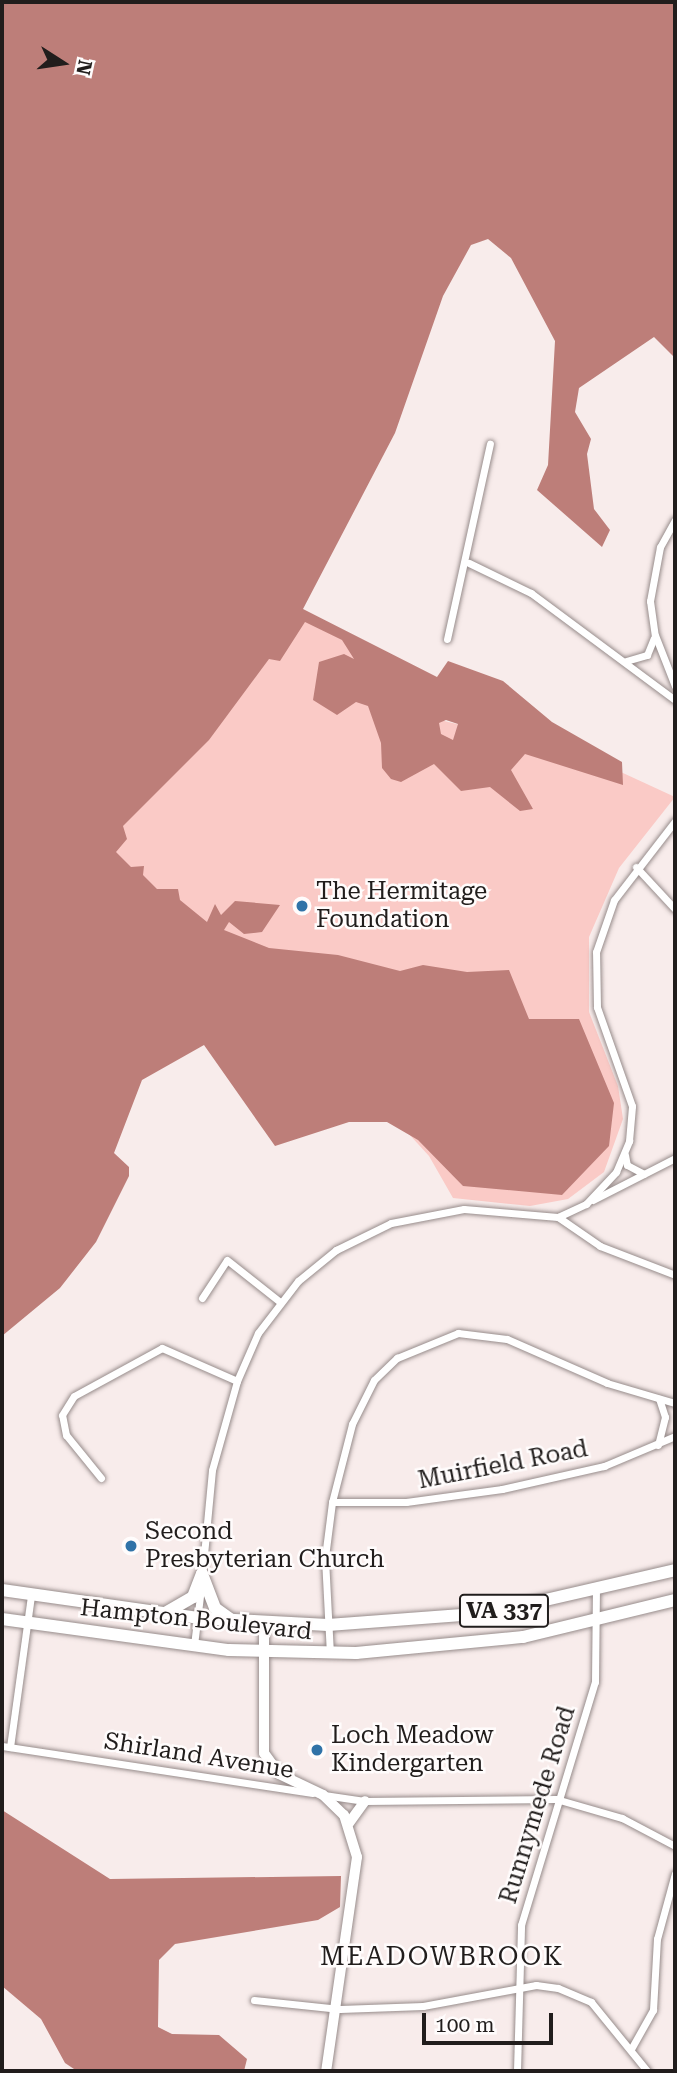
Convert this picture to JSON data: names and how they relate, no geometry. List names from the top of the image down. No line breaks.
{"streets":{"main road":["VA 337","Hampton Boulevard"],"street":["Muirfield Road","Shirland Avenue","Runnymede Road"]},"crossings":[["Hampton Boulevard","Runnymede Road"],["Shirland Avenue","Runnymede Road"]],"districts":["MEADOWBROOK"],"places":["The Hermitage Foundation","Second Presbyterian Church","Loch Meadow Kindergarten"],"scale_bar":"100 m","north":"right"}
